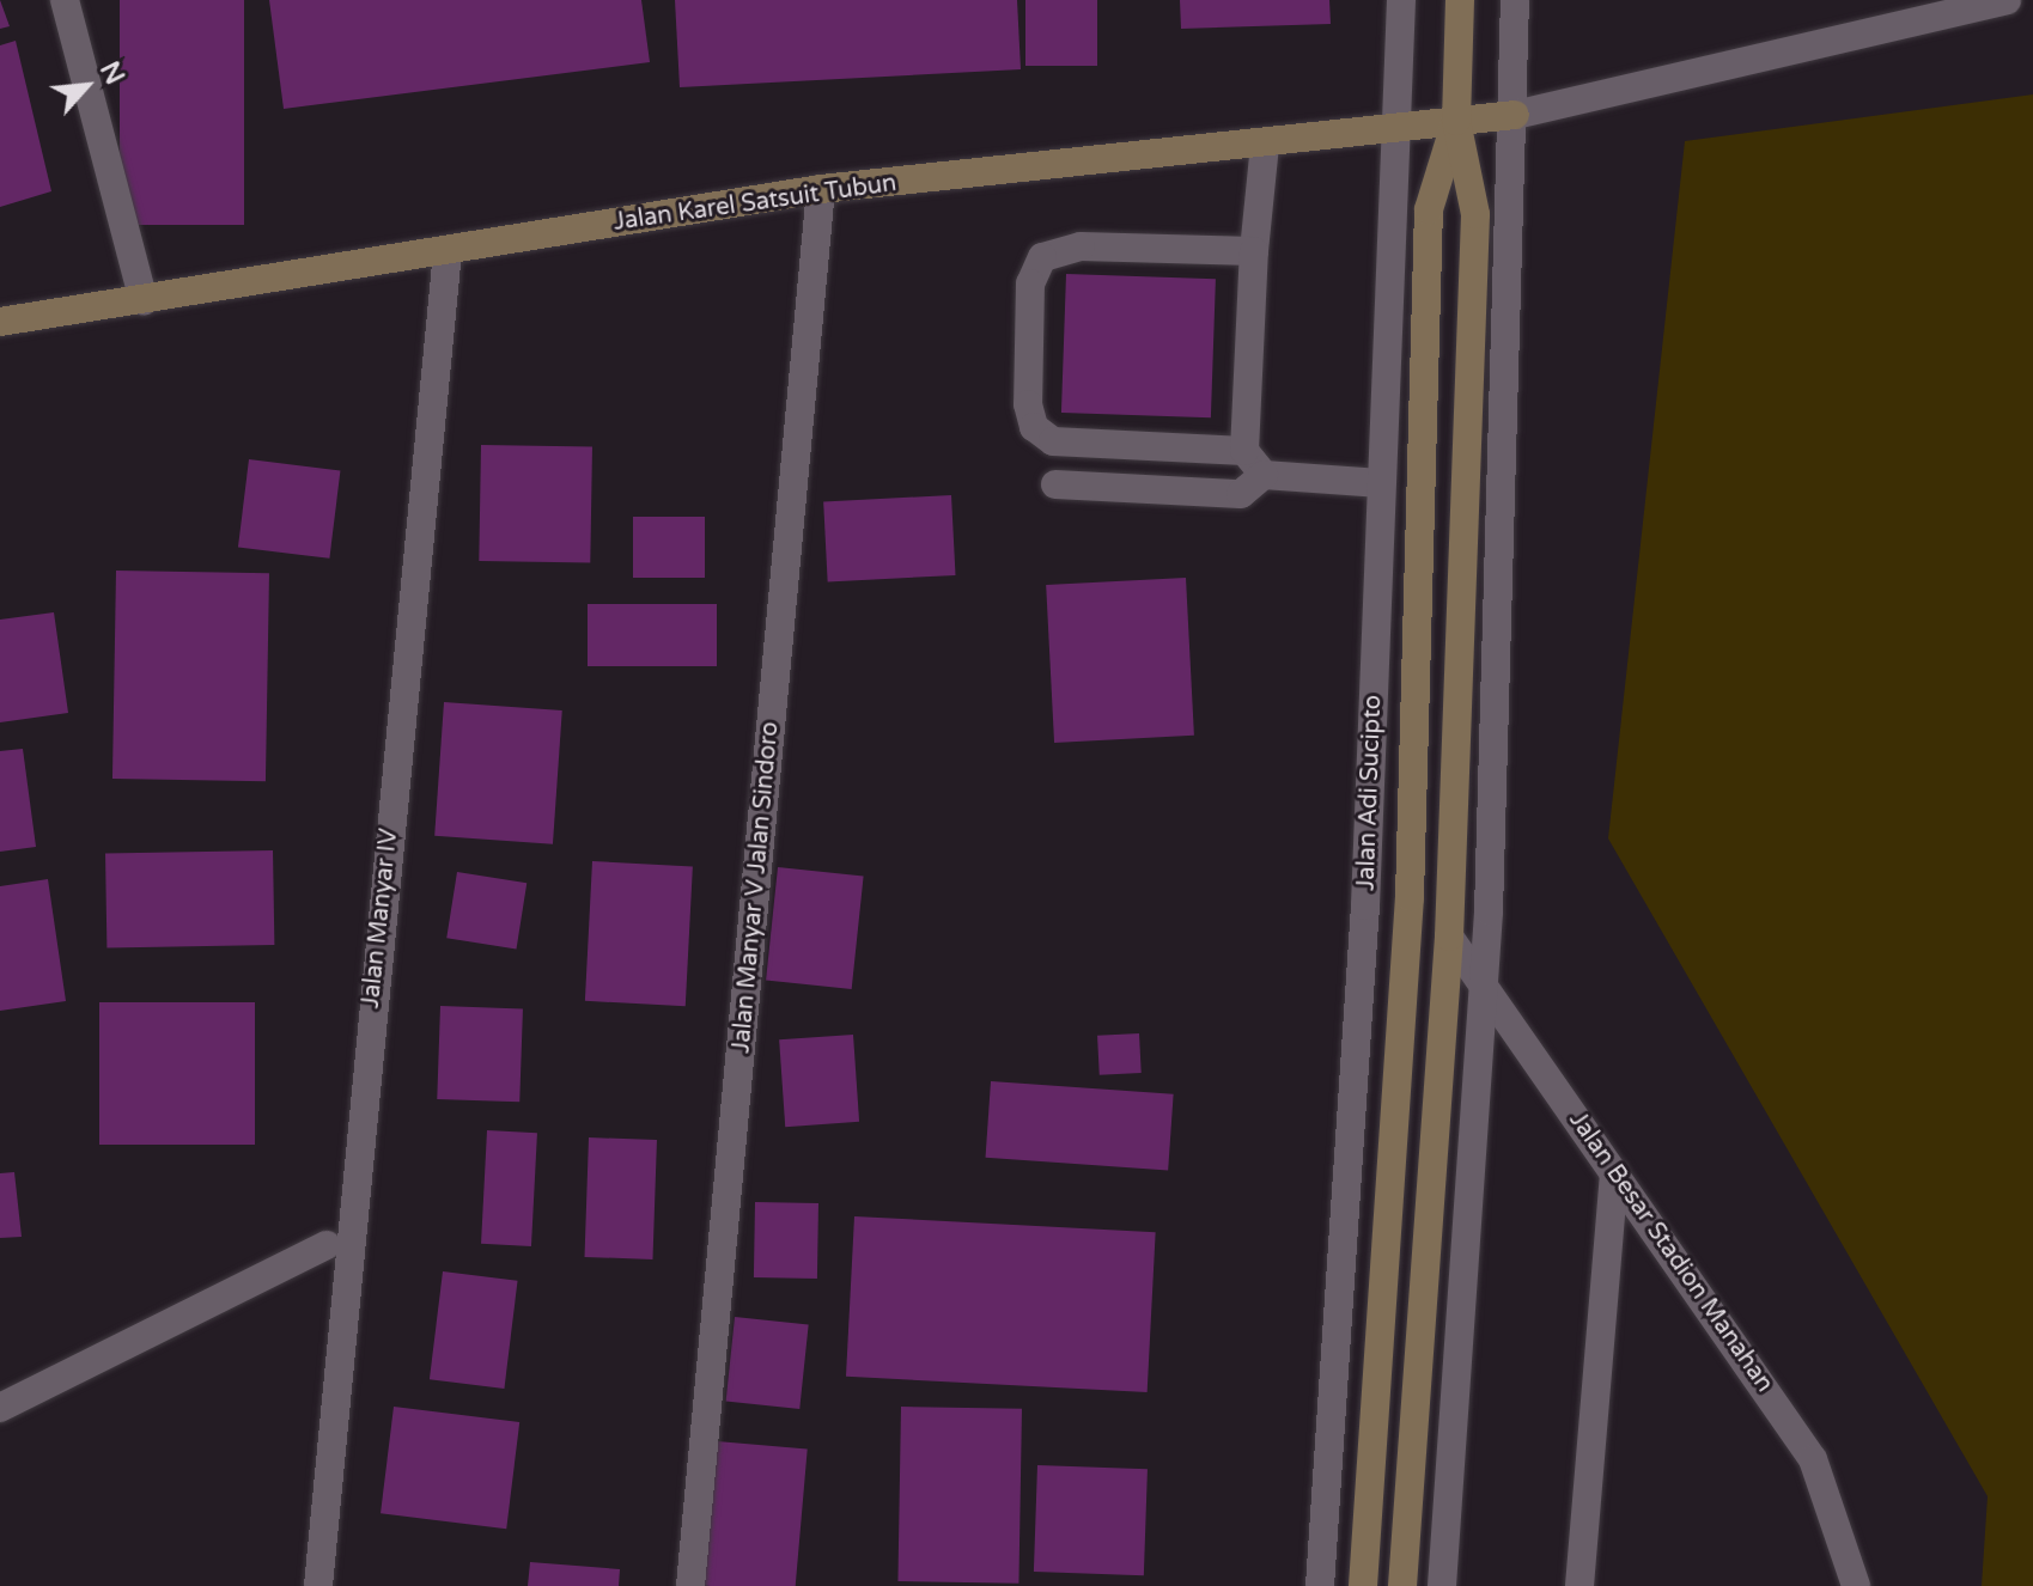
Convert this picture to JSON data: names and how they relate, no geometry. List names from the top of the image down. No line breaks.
{"streets":{"main road":["Jalan Karel Satsuit Tubun","Jalan Adi Sucipto"],"street":["Jalan Manyar V Jalan Sindoro","Jalan Manyar IV","Jalan Besar Stadion Manahan"]},"crossings":[["Jalan Karel Satsuit Tubun","Jalan Adi Sucipto"],["Jalan Karel Satsuit Tubun","Jalan Manyar V Jalan Sindoro"],["Jalan Karel Satsuit Tubun","Jalan Manyar IV"],["Jalan Adi Sucipto","Jalan Besar Stadion Manahan"]],"north":"top right"}
